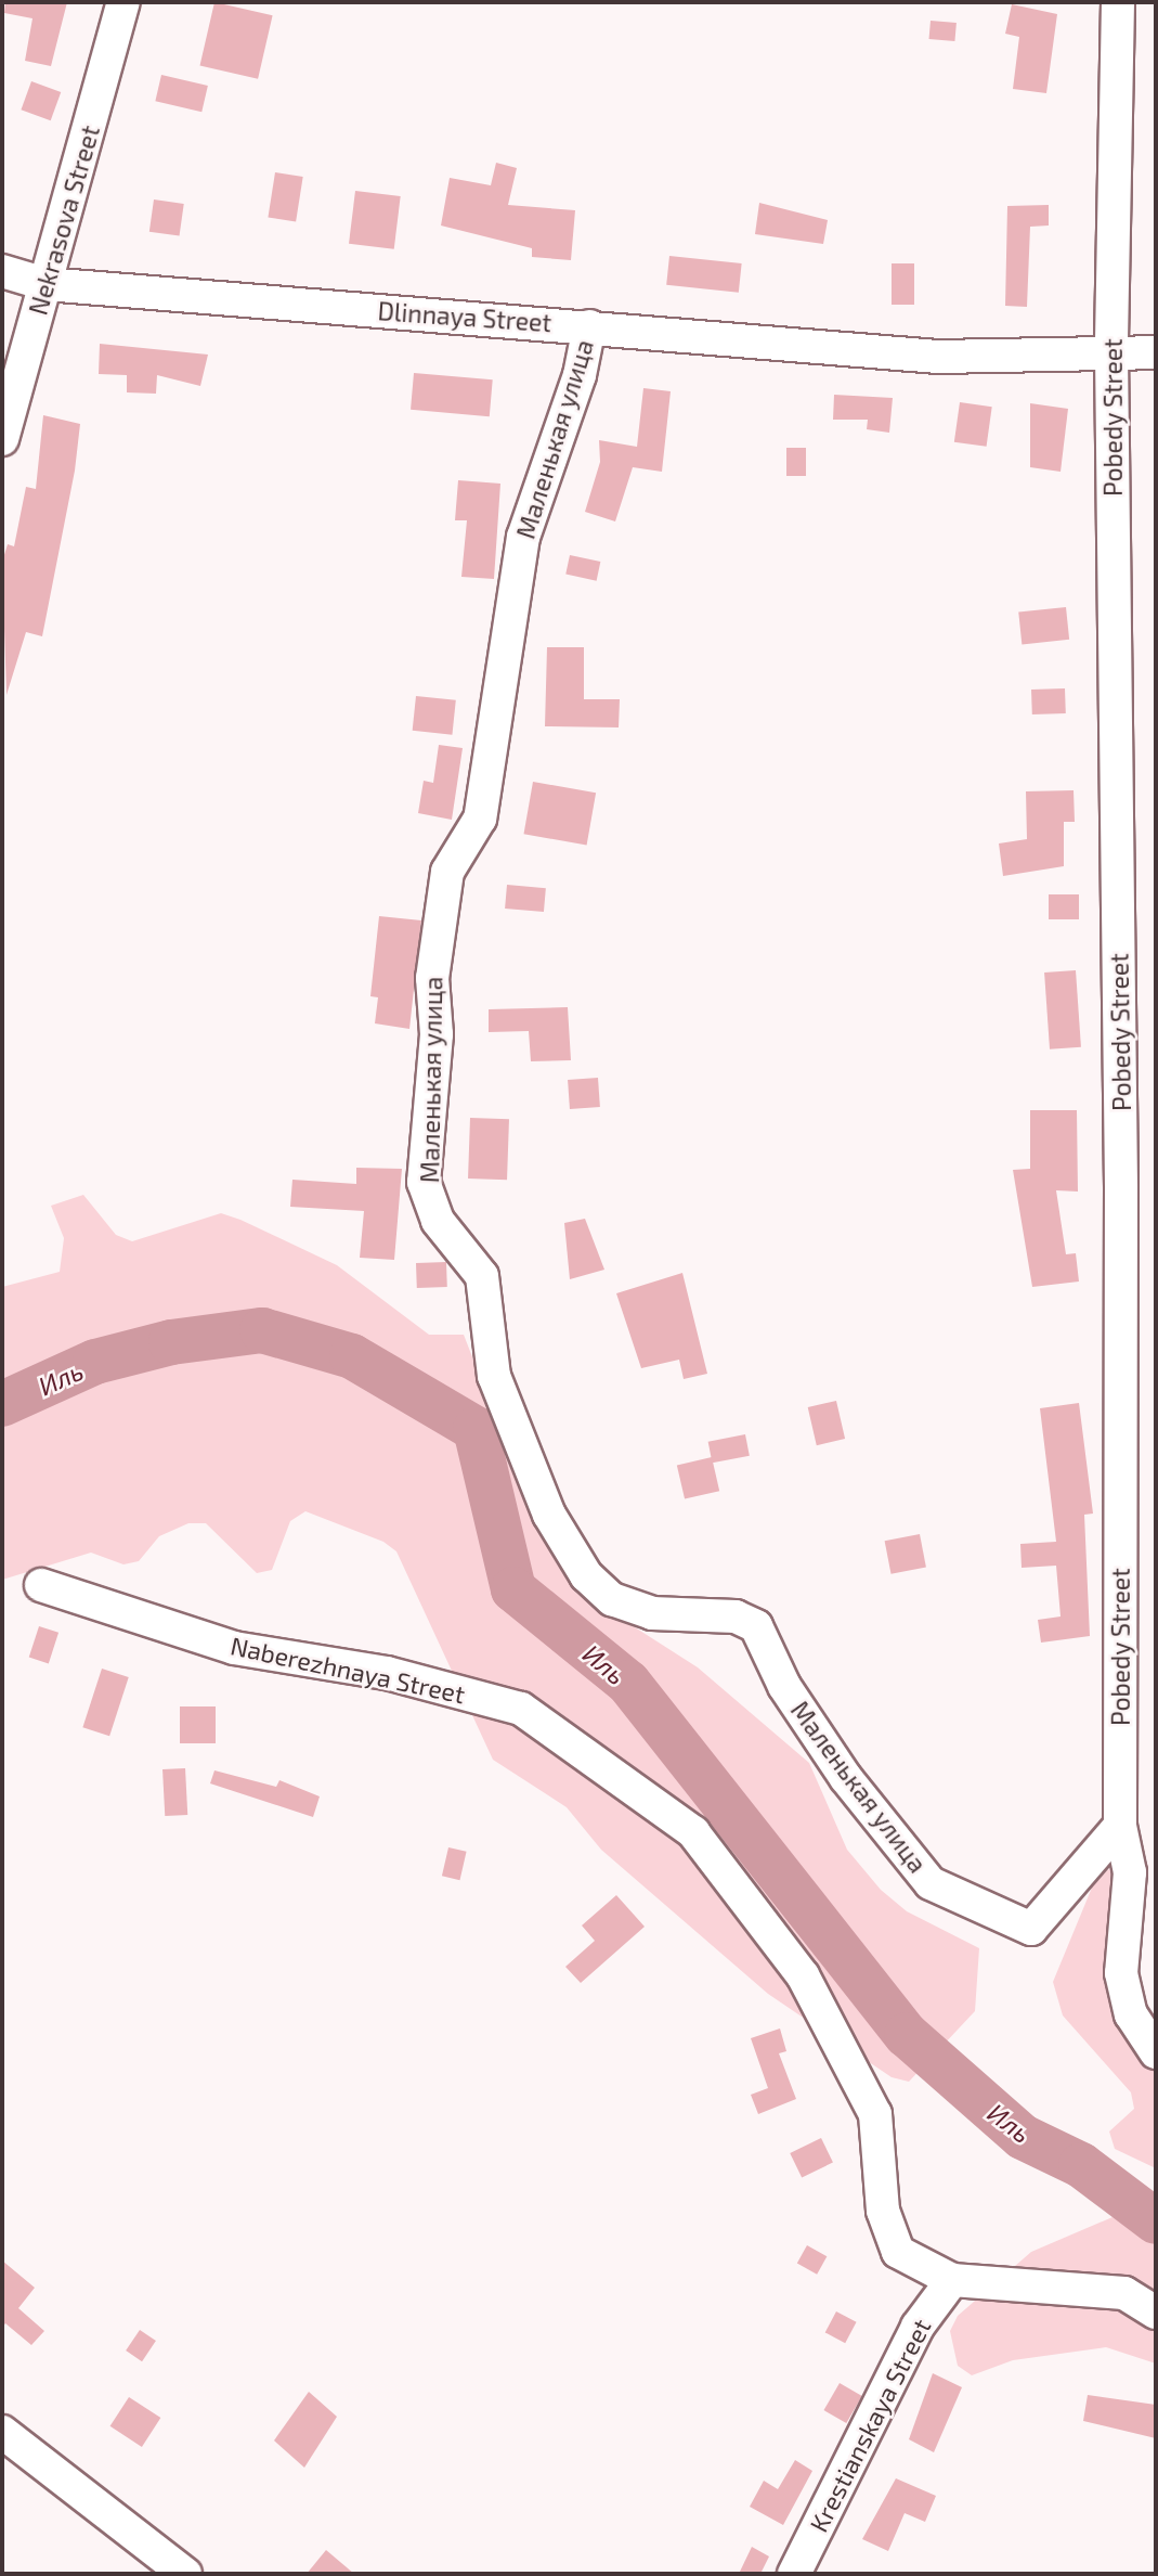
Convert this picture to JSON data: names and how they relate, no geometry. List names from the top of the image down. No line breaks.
{"streets":{"street":["Nekrasova Street","Dlinnaya Street","Pobedy Street","Маленькая улица","Naberezhnaya Street","Krestianskaya Street"]},"crossings":[["Nekrasova Street","Dlinnaya Street"],["Dlinnaya Street","Pobedy Street"],["Dlinnaya Street","Маленькая улица"],["Pobedy Street","Маленькая улица"],["Naberezhnaya Street","Krestianskaya Street"]],"water":["Иль"]}
